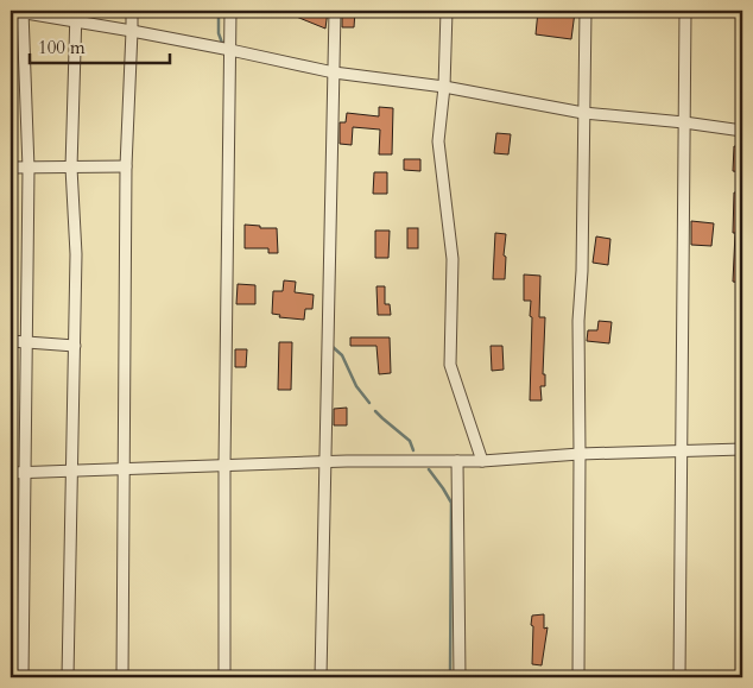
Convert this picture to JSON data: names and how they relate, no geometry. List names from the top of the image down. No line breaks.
{"scale_bar":"100 m"}
